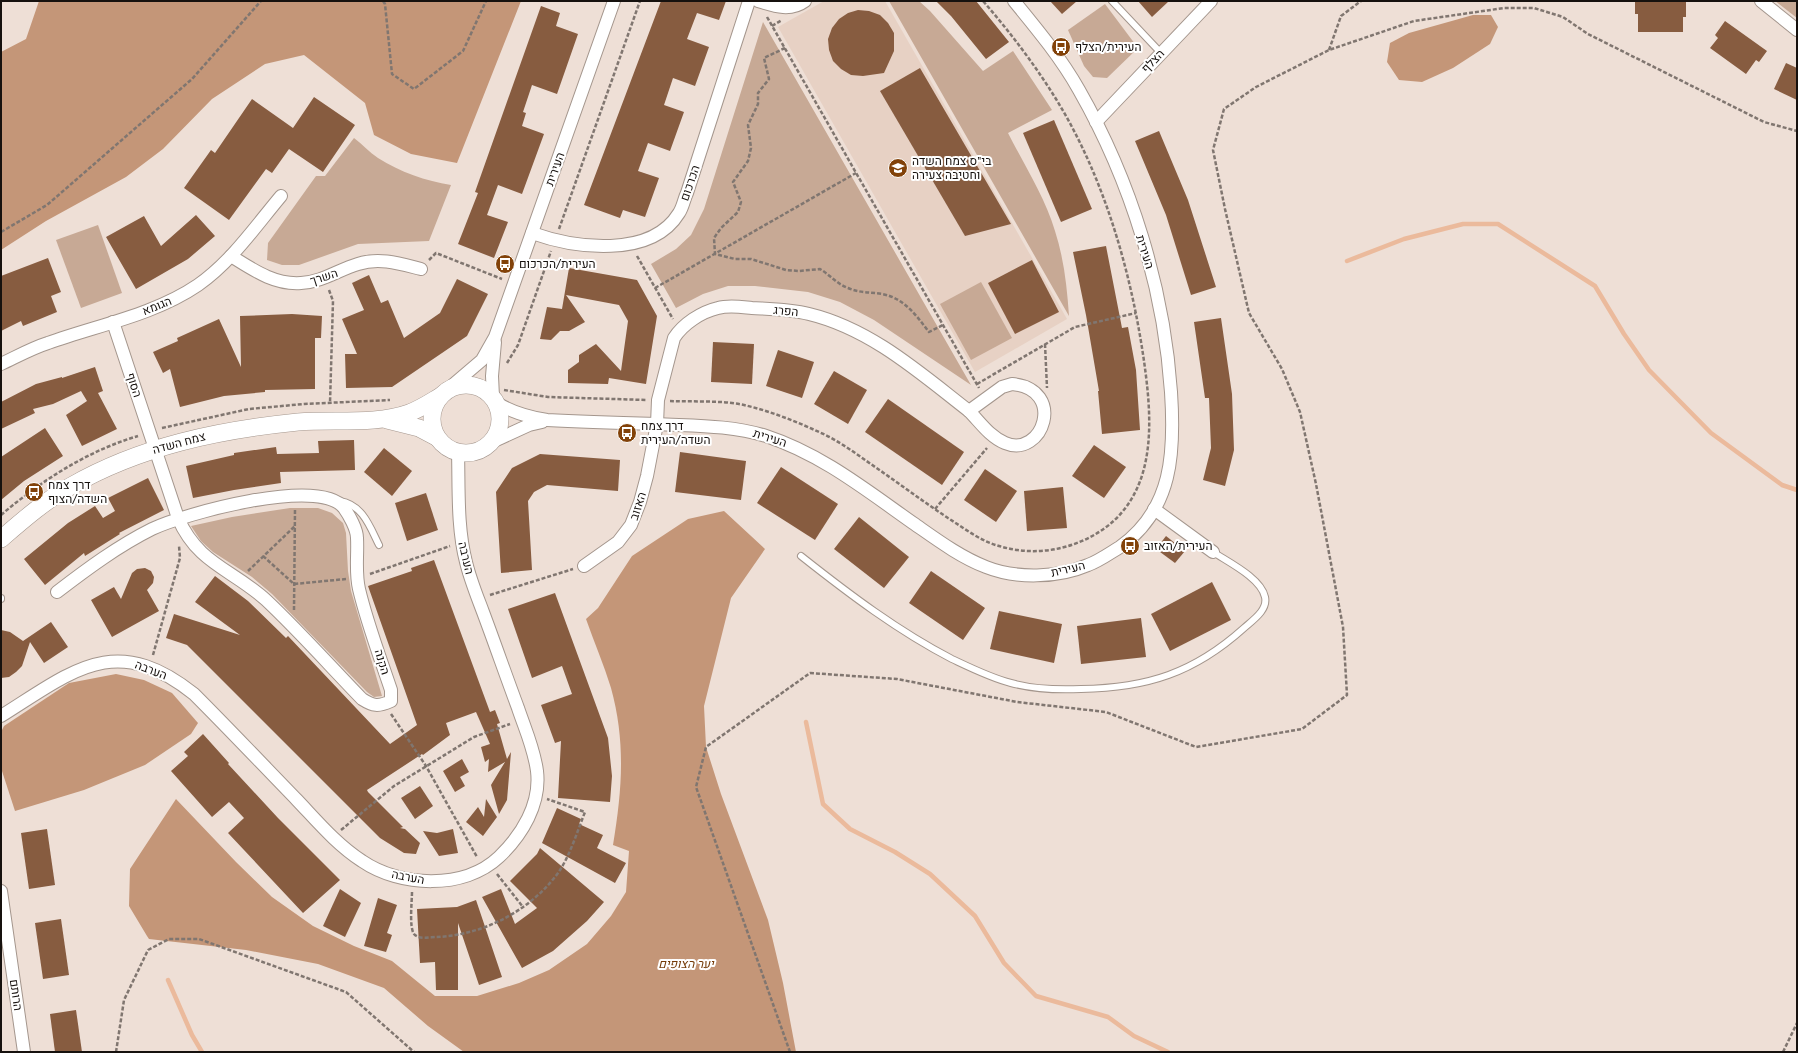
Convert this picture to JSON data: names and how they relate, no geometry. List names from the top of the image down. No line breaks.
{"streets":{"street":["הצלף","העירית","הכרכום","השרך","הגומא","הפרג","הסוף","צמח השדה","האזוב","הערבה","הקנה","הרותם"]},"crossings":[["הצלף","העירית"],["העירית","הכרכום"],["העירית","צמח השדה"],["העירית","האזוב"],["העירית","הערבה"],["השרך","הגומא"],["הגומא","הסוף"],["הסוף","צמח השדה"],["צמח השדה","הערבה"]],"parks":["יער הצופים"],"places":{"bus stop":["העירית/הצלף","העירית/הכרכום","דרך צמח השדה/העירית","דרך צמח השדה/הצוף","העירית/האזוב"],"school or university":["בי\"ס צמח השדה וחטיבה צעירה"]}}
